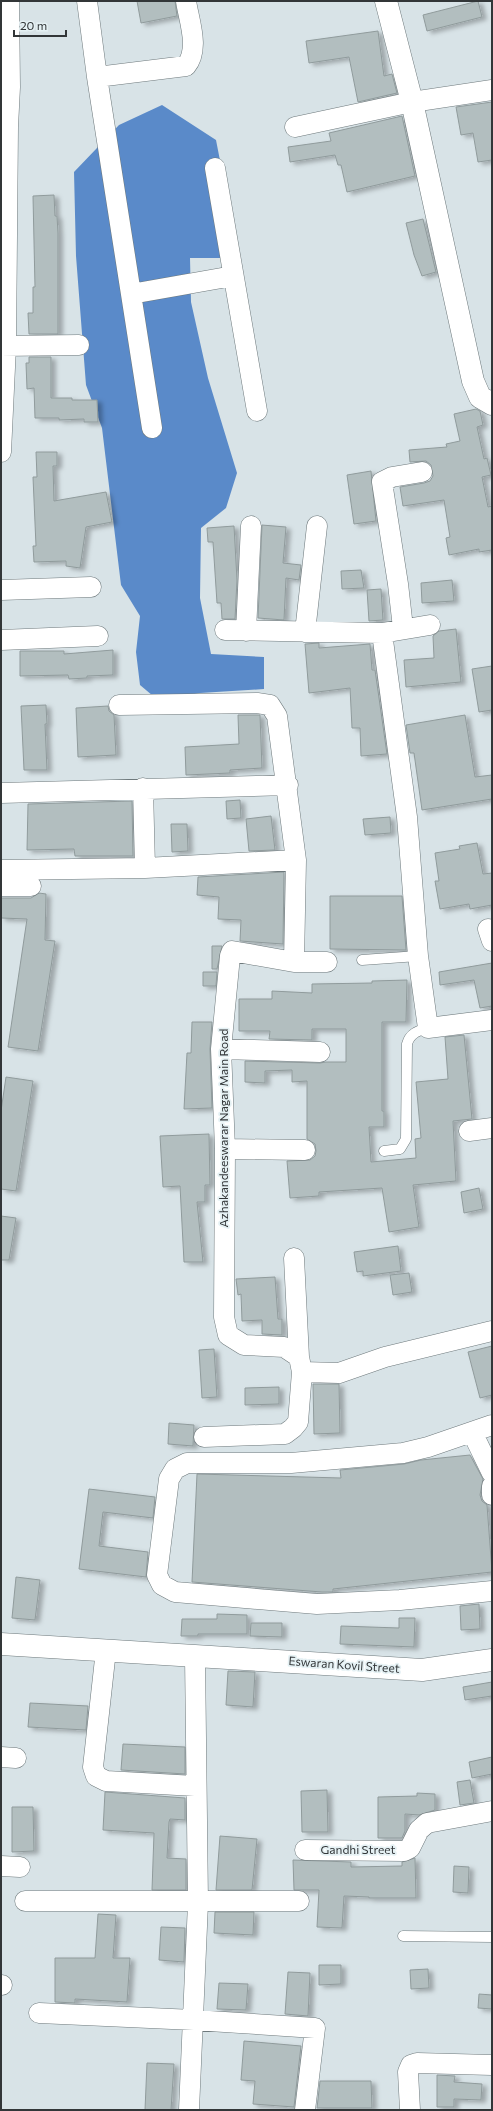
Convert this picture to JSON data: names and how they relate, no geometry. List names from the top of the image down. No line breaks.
{"streets":{"street":["Azhakandeeswarar Nagar Main Road","Eswaran Kovil Street","Gandhi Street"]},"scale_bar":"20 m"}
